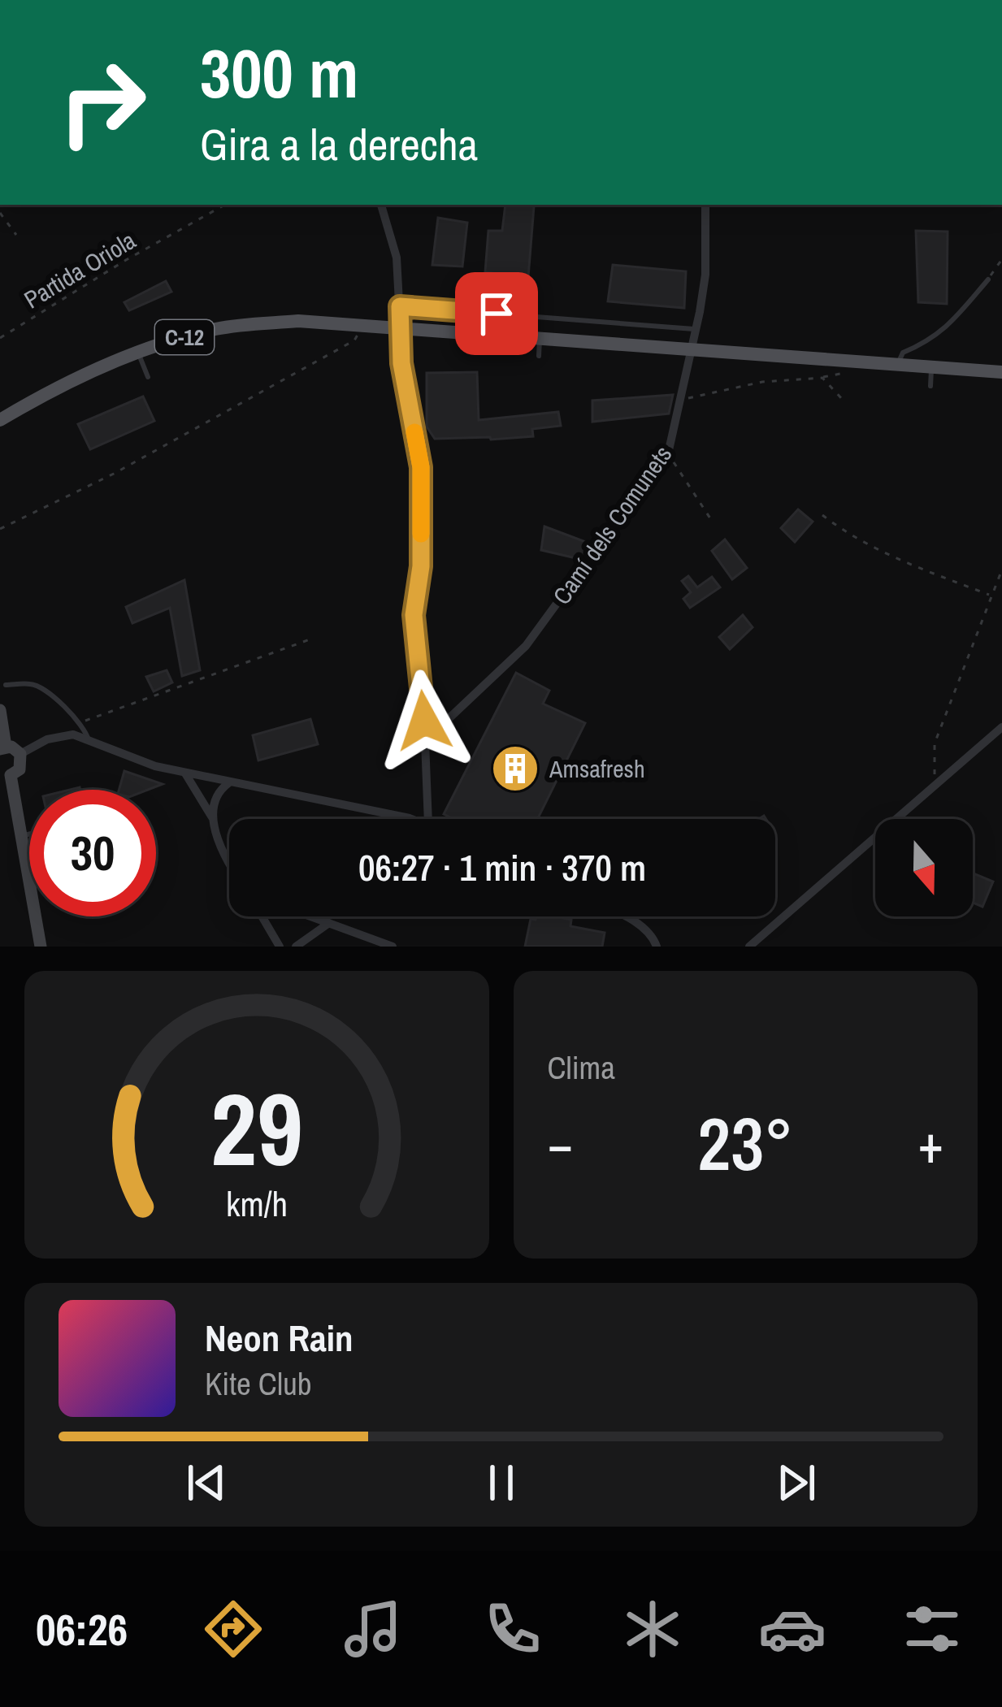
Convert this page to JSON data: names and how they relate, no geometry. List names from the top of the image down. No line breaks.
{"streets":{"main road":["C-12"],"street":["Camí dels Comunets"],"path":["Partida Oriola"]},"crossings":[["C-12","Camí dels Comunets"]],"places":{"building":["Amsafresh"]},"north":"bottom","page":{"turn":["300 m","Gira a la derecha"],"limit":"30","trip":"06:27 · 1 min · 370 m","tile":"Clima","heat":["−","23°","+"],"song":["Neon Rain","Kite Club"],"tabs":"06:26","gauge":["29","km/h"]}}
